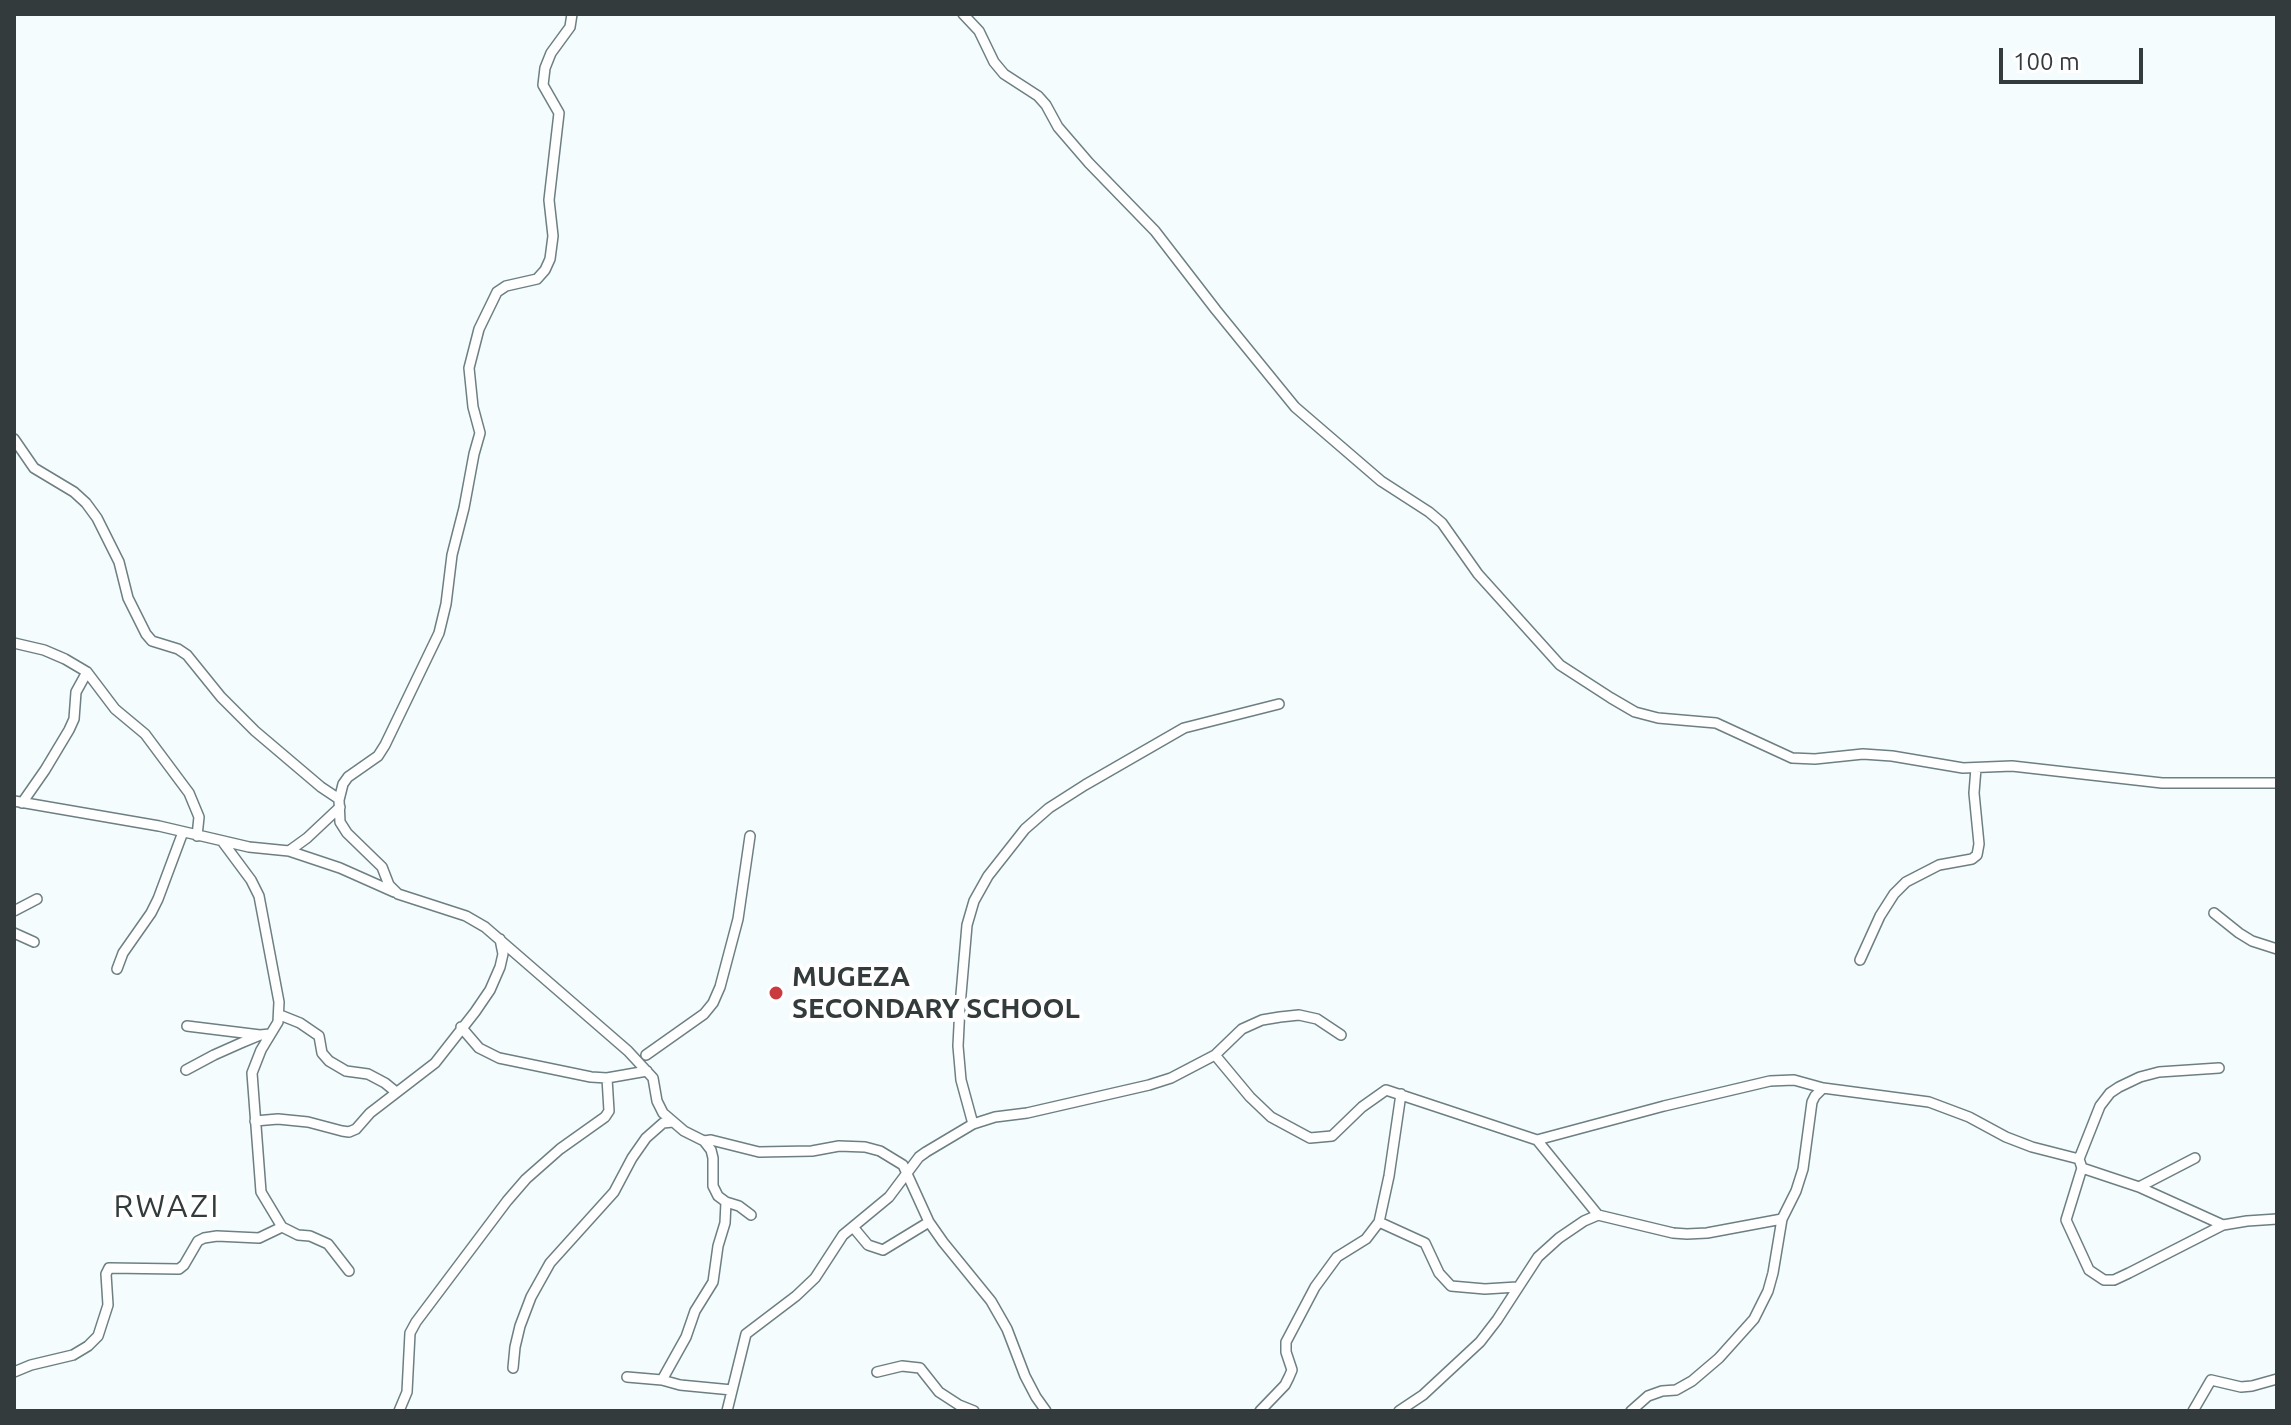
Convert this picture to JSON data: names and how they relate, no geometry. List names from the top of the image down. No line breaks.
{"districts":["RWAZI"],"places":["MUGEZA SECONDARY SCHOOL"],"scale_bar":"100 m"}
